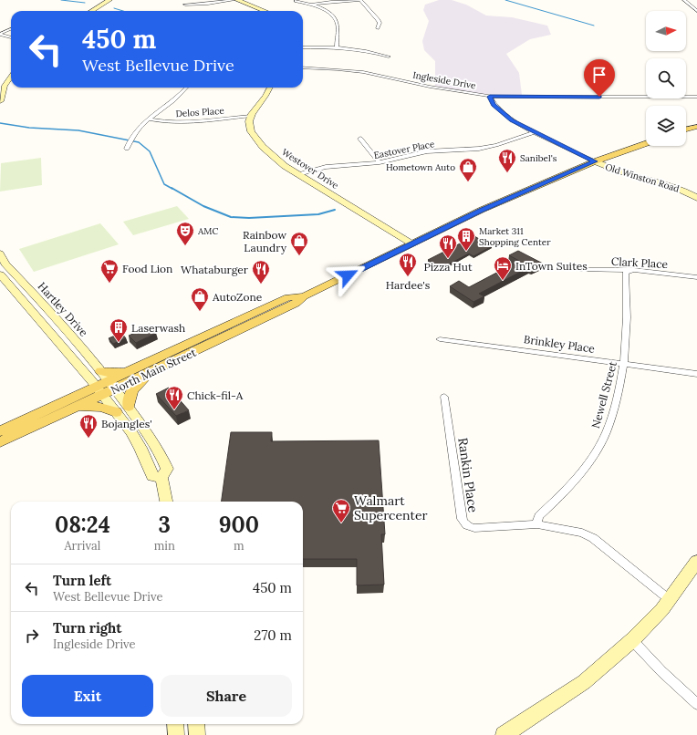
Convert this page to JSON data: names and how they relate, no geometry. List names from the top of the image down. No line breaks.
{"streets":{"main road":["North Main Street"],"street":["Ingleside Drive","Delos Place","Eastover Place","Westover Drive","Old Winston Road","Clark Place","Hartley Drive","Brinkley Place","Newell Street","Rankin Place"]},"crossings":[["Delos Place","Westover Drive"],["Eastover Place","Westover Drive"],["Westover Drive","North Main Street"],["Old Winston Road","North Main Street"],["Clark Place","Newell Street"],["Hartley Drive","North Main Street"],["Brinkley Place","Newell Street"],["Newell Street","Rankin Place"]],"places":{"restaurant":["Sanibel's","Pizza Hut","Hardee's","Whataburger","Chick-fil-A","Bojangles'"],"shop":["Hometown Auto","Rainbow Laundry","AutoZone"],"theatre":["AMC"],"building":["Market 311 Shopping Center","Laserwash"],"hotel":["InTown Suites"],"supermarket":["Food Lion","Walmart Supercenter"]},"north":"right","page":{"turn":["450 m","West Bellevue Drive"],"eta":["08:24","Arrival","3","min","900","m"],"list":[{"name":"Turn left","note":"West Bellevue Drive","value":"450 m"},{"name":"Turn right","note":"Ingleside Drive","value":"270 m"}],"buttons":["Exit","Share"]}}
